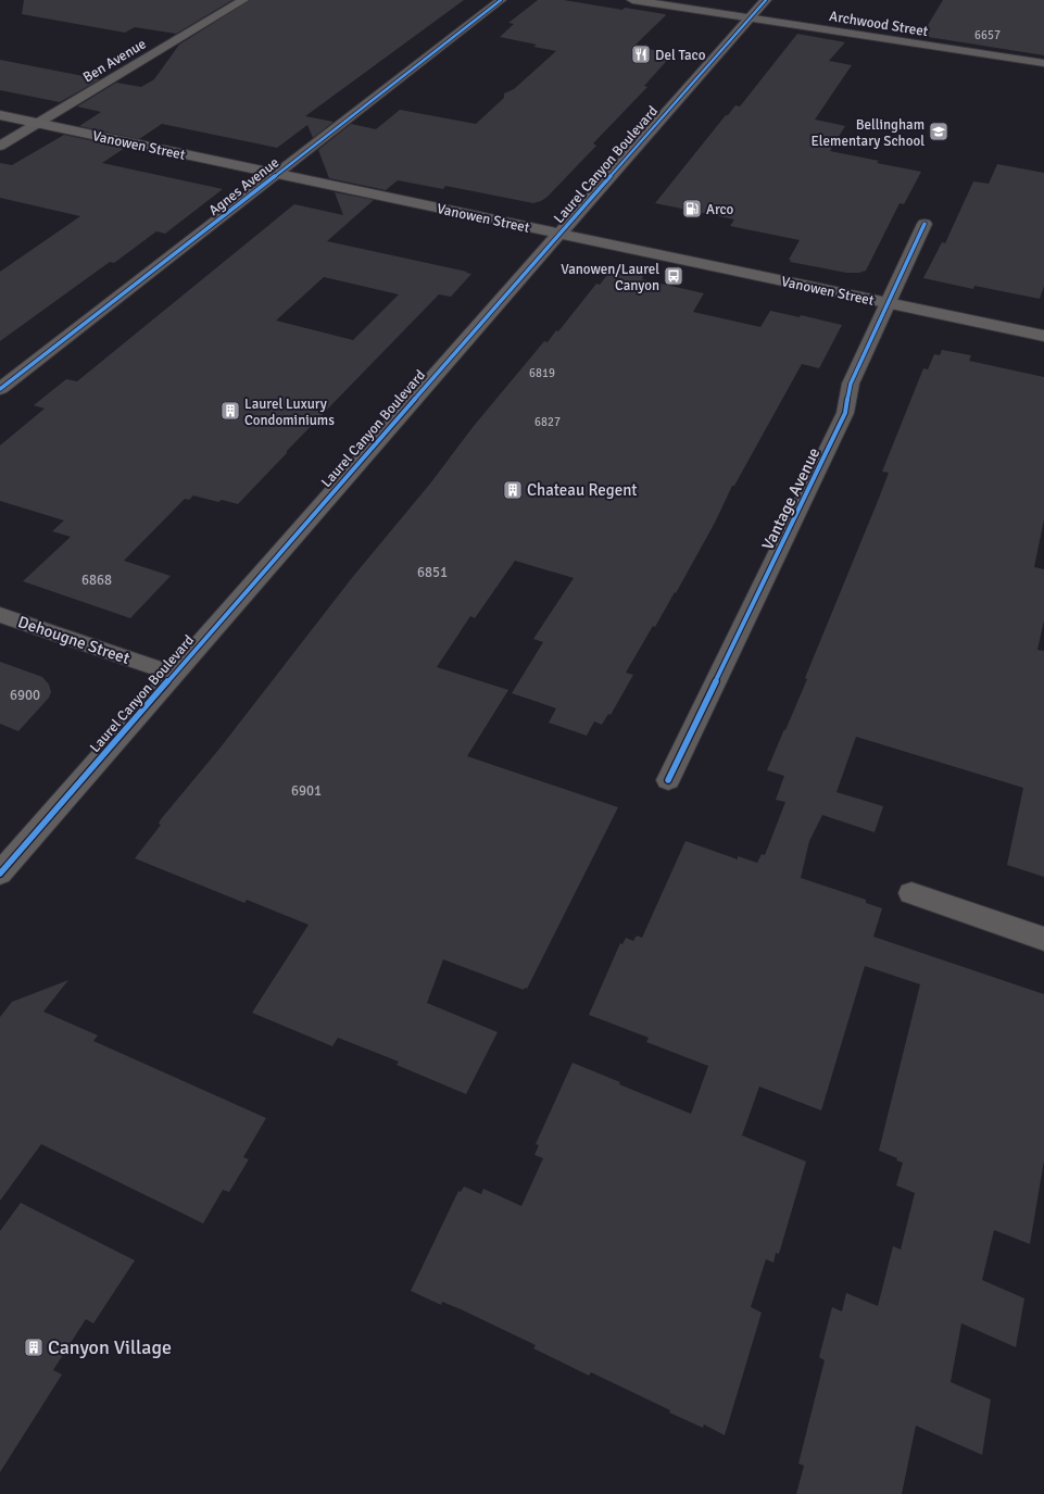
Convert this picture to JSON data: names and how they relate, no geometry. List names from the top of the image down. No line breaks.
{"streets":{"main road":["Vanowen Street","Laurel Canyon Boulevard"],"street":["Archwood Street","Ben Avenue","Agnes Avenue","Vantage Avenue","Dehougne Street"]},"crossings":[["Archwood Street","Laurel Canyon Boulevard"],["Ben Avenue","Vanowen Street"],["Vanowen Street","Laurel Canyon Boulevard"],["Vanowen Street","Agnes Avenue"],["Vanowen Street","Vantage Avenue"],["Laurel Canyon Boulevard","Dehougne Street"]],"places":{"restaurant":["Del Taco"],"school or university":["Bellingham Elementary School"],"fuel station":["Arco"],"bus stop":["Vanowen/Laurel Canyon"],"building":["Laurel Luxury Condominiums","Chateau Regent","Canyon Village"]},"house_numbers":["6657","6819","6827","6851","6868","6900","6901"]}
